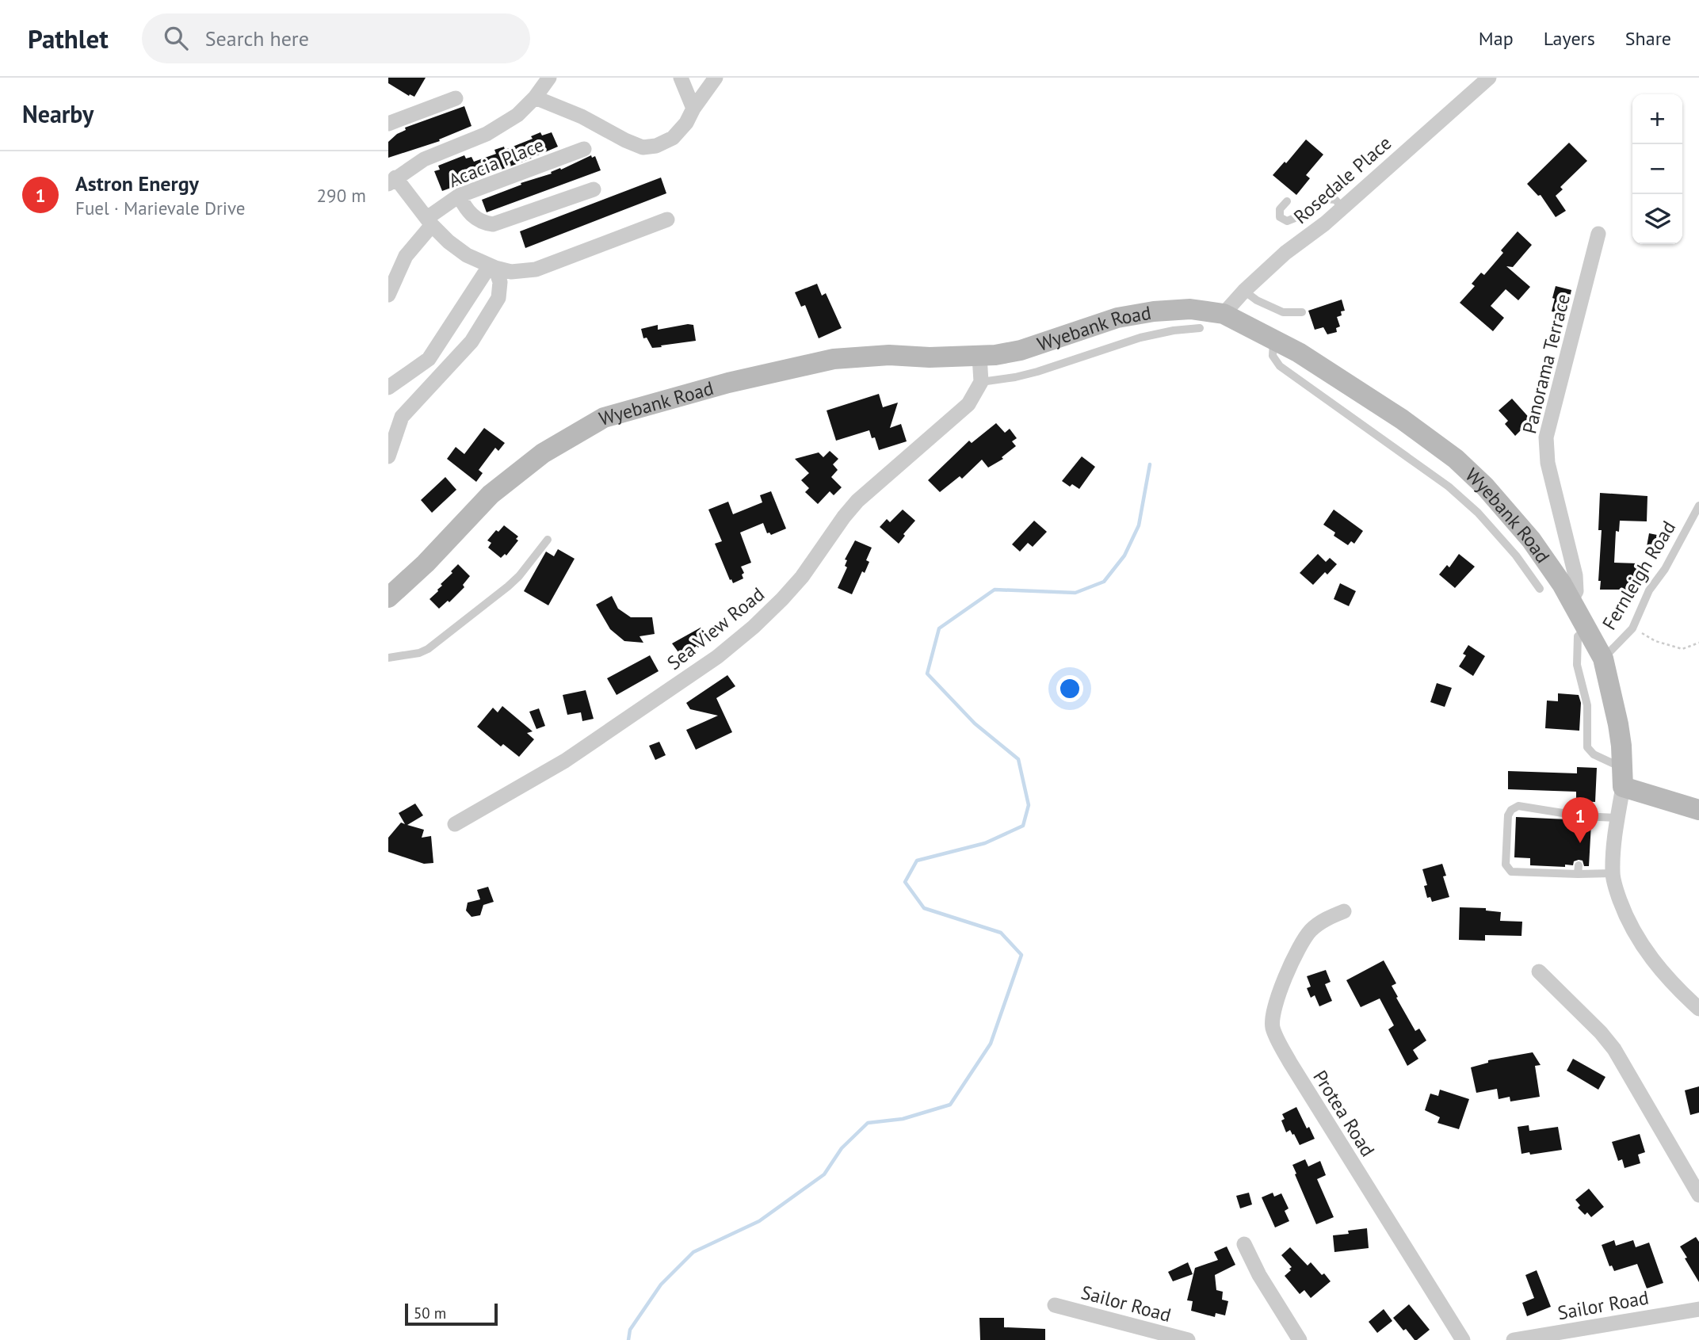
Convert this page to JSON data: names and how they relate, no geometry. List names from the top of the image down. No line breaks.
{"streets":{"main road":["Wyebank Road"],"street":["Acacia Place","Rosedale Place","Panorama Terrace","Sea View Road","Protea Road","Sailor Road"],"lane":["Fernleigh Road"]},"crossings":[["Rosedale Place","Wyebank Road"],["Wyebank Road","Panorama Terrace"],["Wyebank Road","Fernleigh Road"]],"scale_bar":"50 m","page":{"header":"Pathlet","search":"Search here","nav":["Map","Layers","Share"],"heading":"Nearby","map_buttons":["+","−"],"list":[{"mark":"1","name":"Astron Energy","note":"Fuel · Marievale Drive","value":"290 m"}],"pins":"1","scale":"50 m"}}
